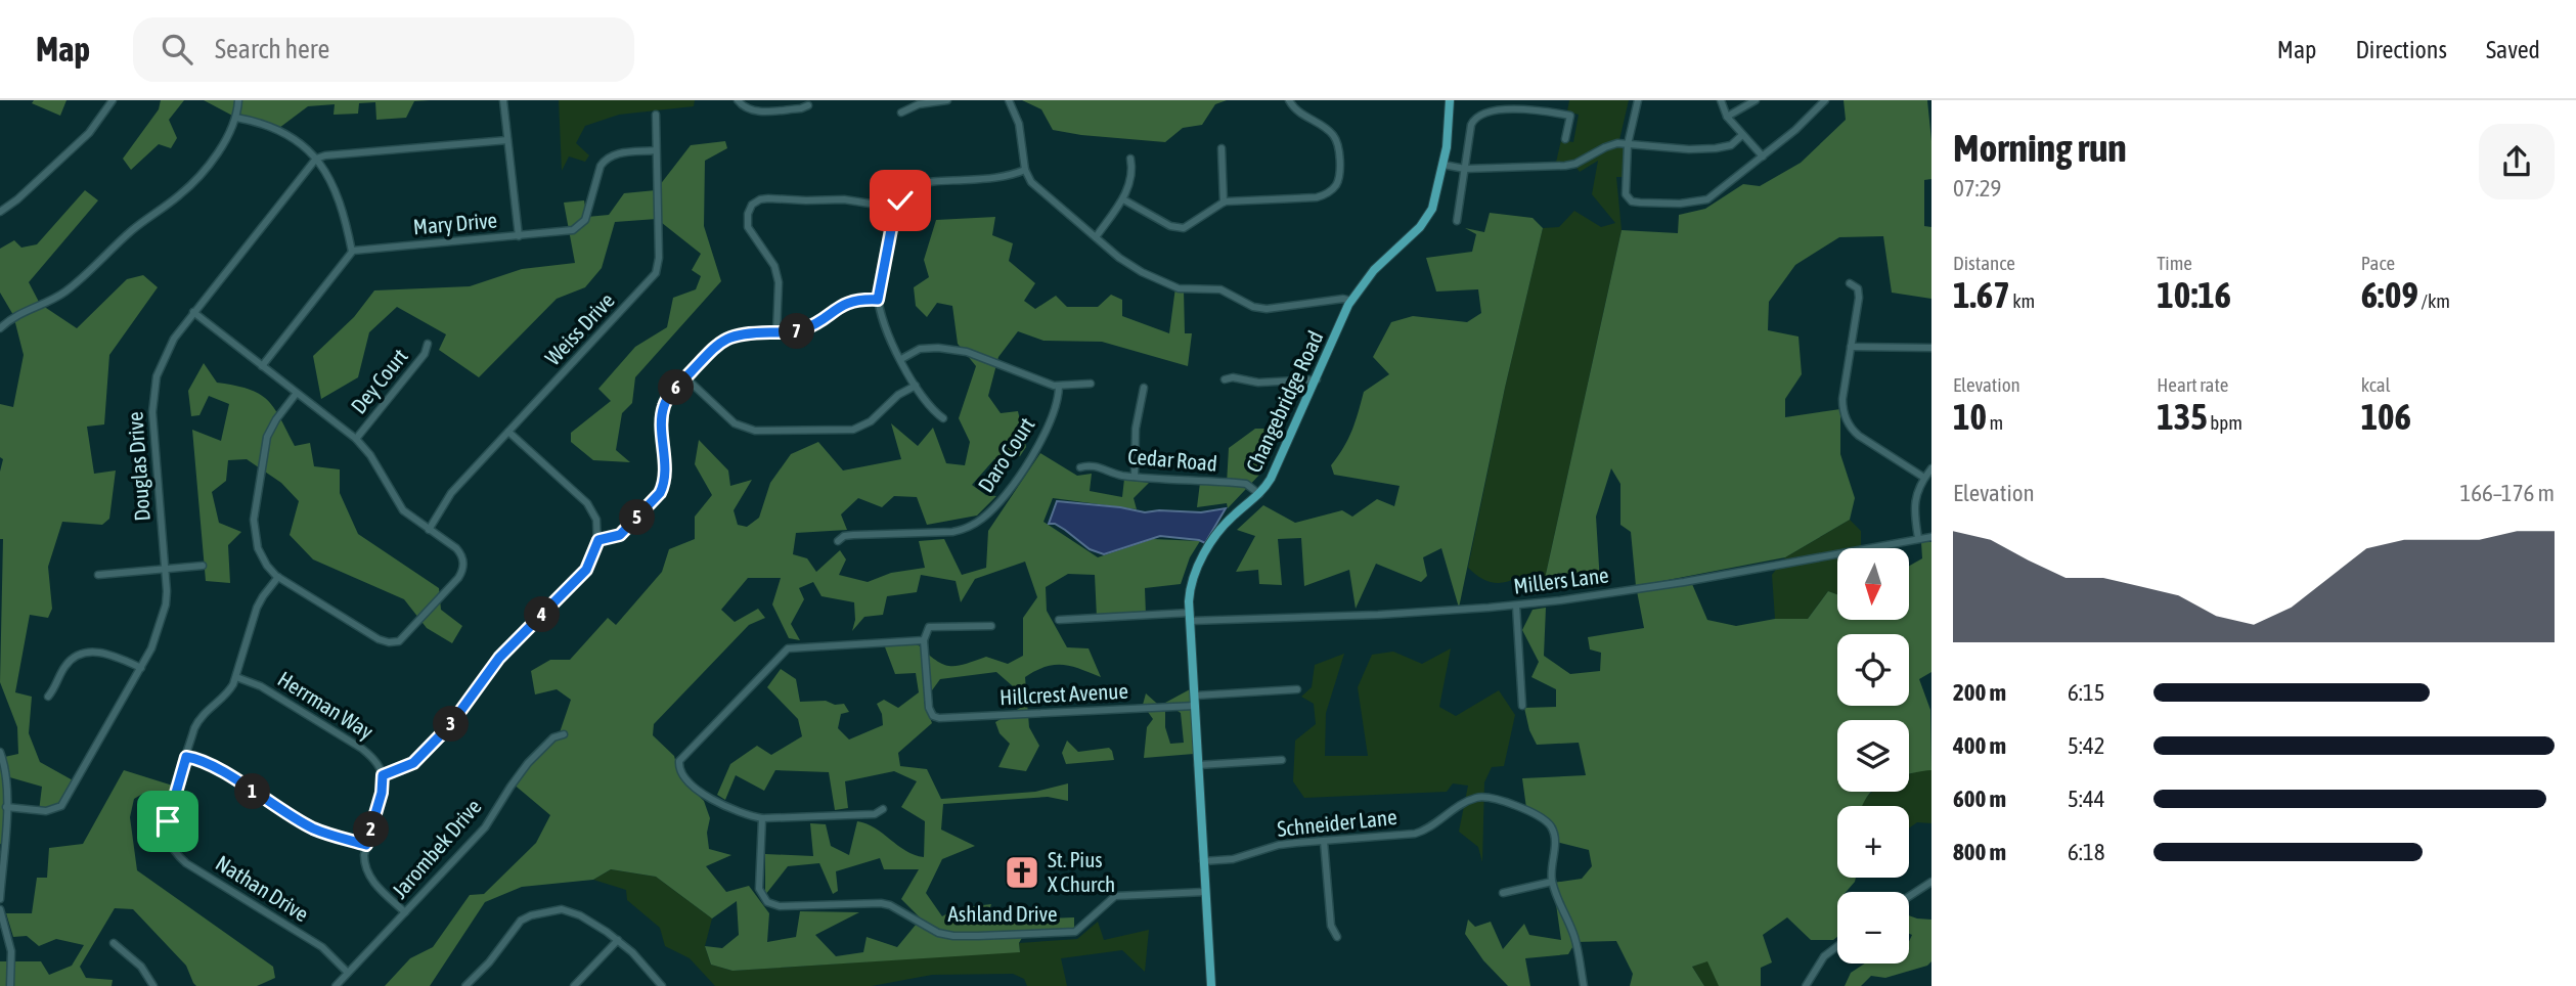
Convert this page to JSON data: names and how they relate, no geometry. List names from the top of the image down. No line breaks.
{"streets":{"main road":["Changebridge Road"],"street":["Mary Drive","Weiss Drive","Dey Court","Daro Court","Cedar Road","Douglas Drive","Millers Lane","Hillcrest Avenue","Herrman Way","Schneider Lane","Jarombek Drive","Nathan Drive","Ashland Drive"]},"crossings":[["Mary Drive","Weiss Drive"],["Changebridge Road","Cedar Road"],["Changebridge Road","Millers Lane"],["Changebridge Road","Hillcrest Avenue"],["Changebridge Road","Schneider Lane"],["Changebridge Road","Ashland Drive"],["Herrman Way","Nathan Drive"],["Jarombek Drive","Nathan Drive"]],"places":{"church":["St. Pius X Church"]},"north":"bottom","page":{"header":"Map","search":"Search here","nav":["Map","Directions","Saved"],"heading":["Morning run","07:29"],"stats":[["Distance","1.67 km"],["Time","10:16"],["Pace","6:09 /km"],["Elevation","10 m"],["Heart rate","135 bpm"],["kcal","106"]],"pins":["7","6","5","4","3","1","2"],"chart":["Elevation","166–176 m"],"map_buttons":["+","−"],"list":[{"name":"200 m","note":"6:15"},{"name":"400 m","note":"5:42"},{"name":"600 m","note":"5:44"},{"name":"800 m","note":"6:18"}]}}
